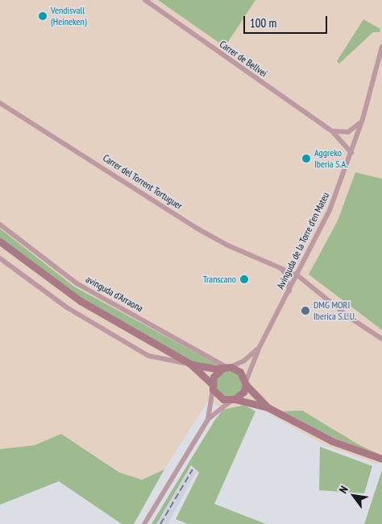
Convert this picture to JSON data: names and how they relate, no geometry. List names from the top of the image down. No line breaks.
{"streets":{"street":["Carrer de Bellveí","Carrer del Torrent Tortuguer","Avinguda de la Torre d'en Mateu","avinguda d'Arraona"]},"crossings":[["Carrer de Bellveí","Avinguda de la Torre d'en Mateu"],["Carrer del Torrent Tortuguer","Avinguda de la Torre d'en Mateu"],["Avinguda de la Torre d'en Mateu","avinguda d'Arraona"]],"places":["Vendisvall (Heineken)","Aggreko Iberia S.A.","Transcano","DMG MORI Iberica S.L.U."],"scale_bar":"100 m","north":"top left"}
